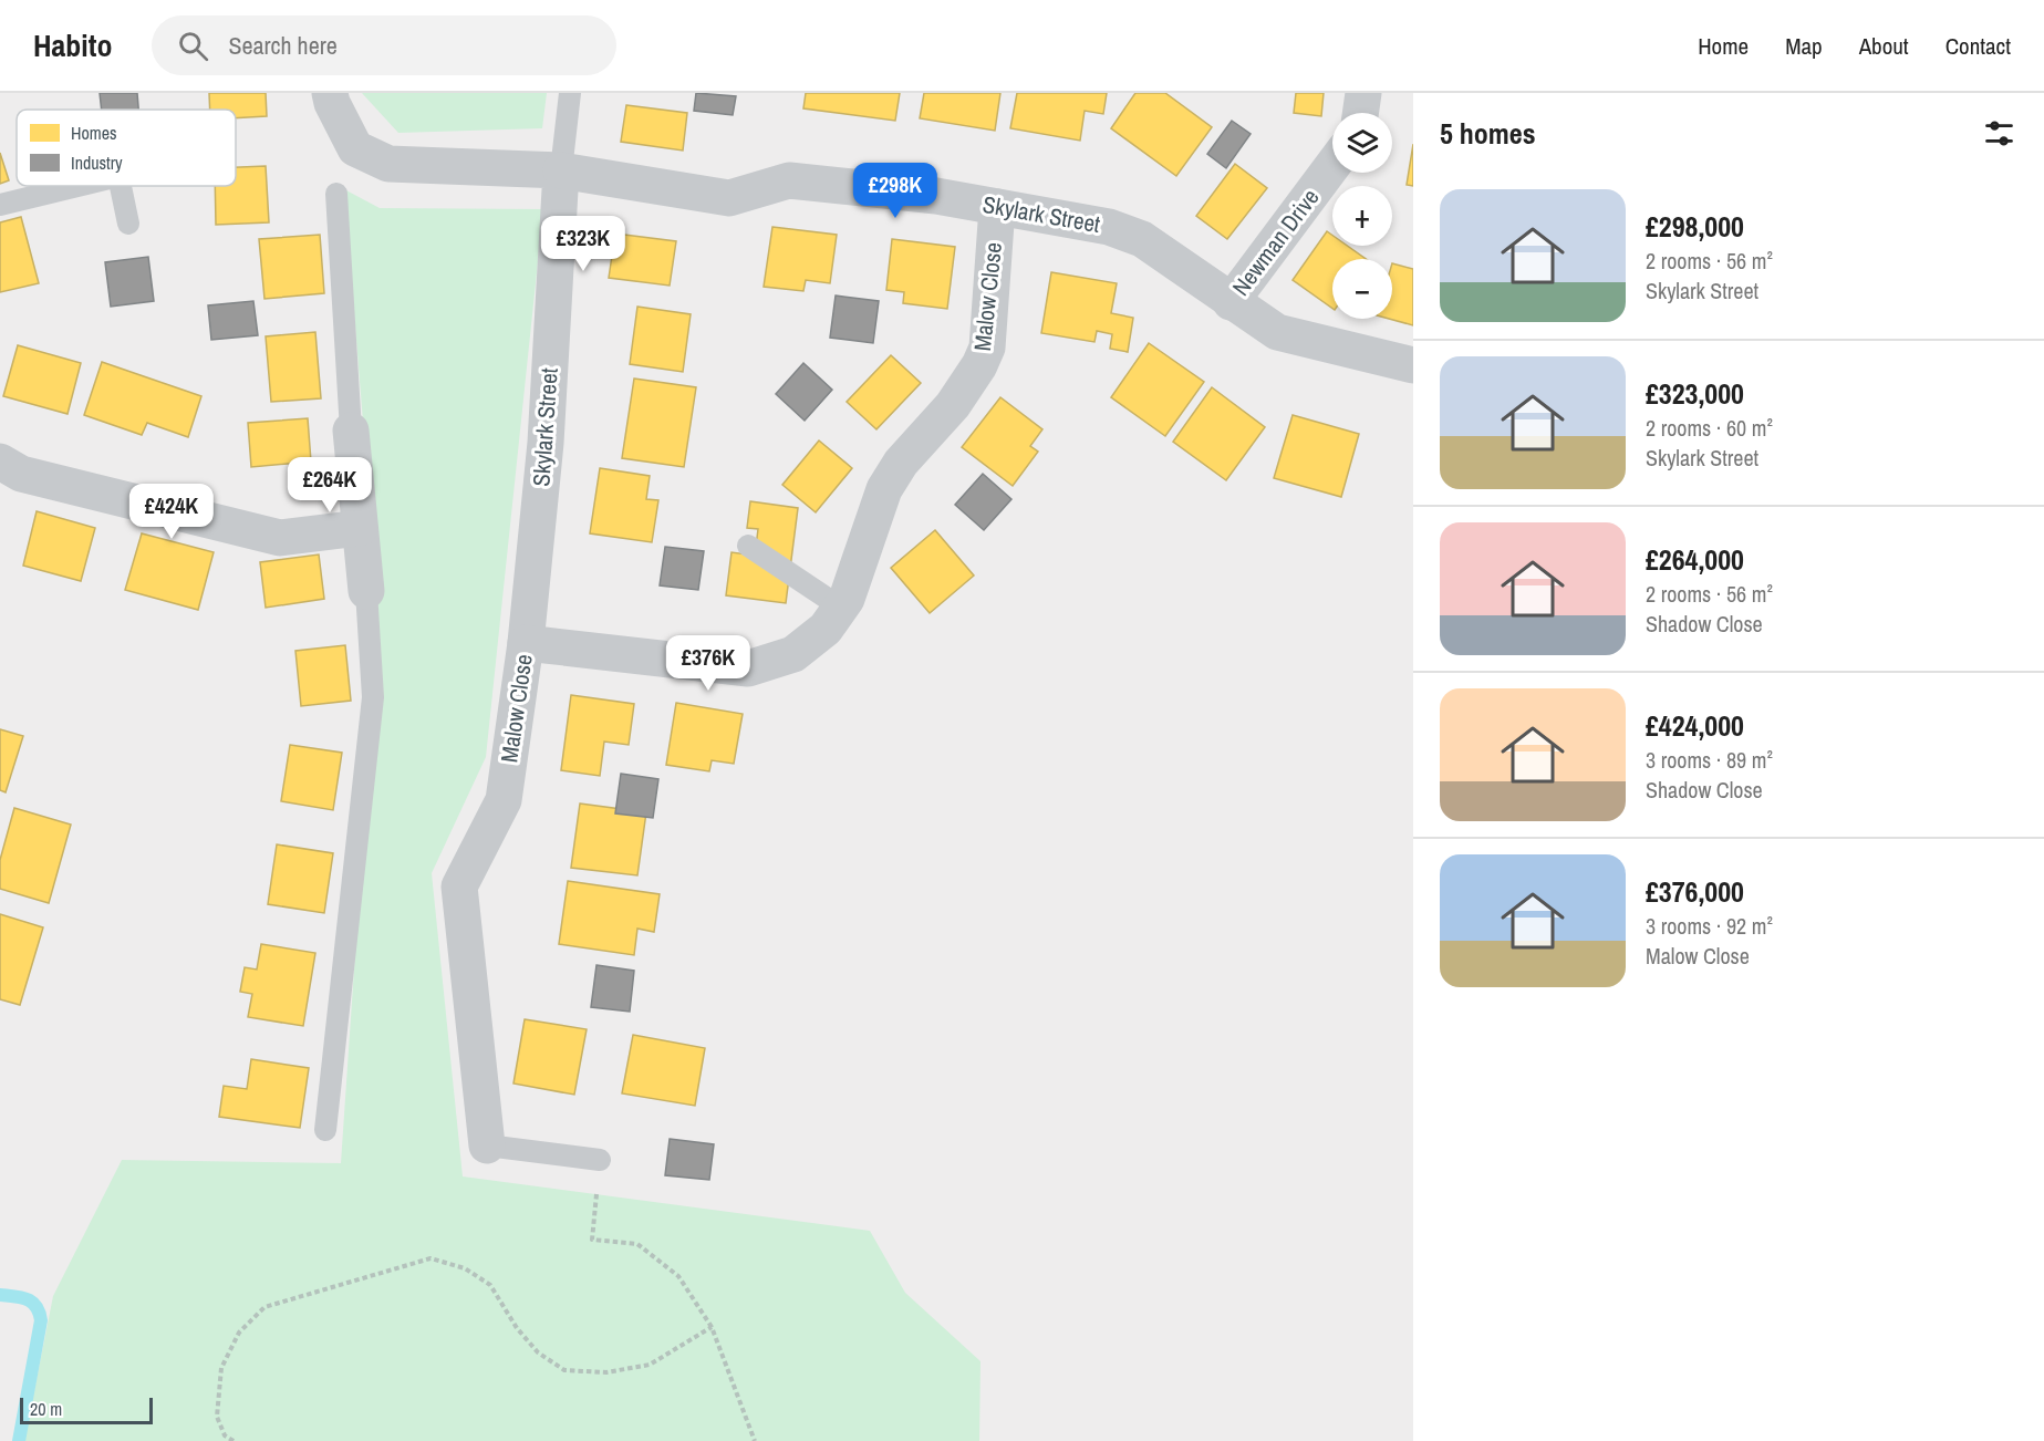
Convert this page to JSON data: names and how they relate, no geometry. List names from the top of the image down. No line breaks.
{"streets":{"street":["Skylark Street","Newman Drive","Malow Close"]},"crossings":[["Skylark Street","Newman Drive"],["Skylark Street","Malow Close"]],"legend":["Homes","Industry"],"scale_bar":"20 m","page":{"header":"Habito","search":"Search here","nav":["Home","Map","About","Contact"],"heading":"5 homes","map_buttons":["+","−"],"price":["£298K","£323K","£264K","£424K","£376K"],"list":[{"name":"£298,000","note":"2 rooms · 56 m² · Skylark Street"},{"name":"£323,000","note":"2 rooms · 60 m² · Skylark Street"},{"name":"£264,000","note":"2 rooms · 56 m² · Shadow Close"},{"name":"£424,000","note":"3 rooms · 89 m² · Shadow Close"},{"name":"£376,000","note":"3 rooms · 92 m² · Malow Close"}],"scale":"20 m"}}
